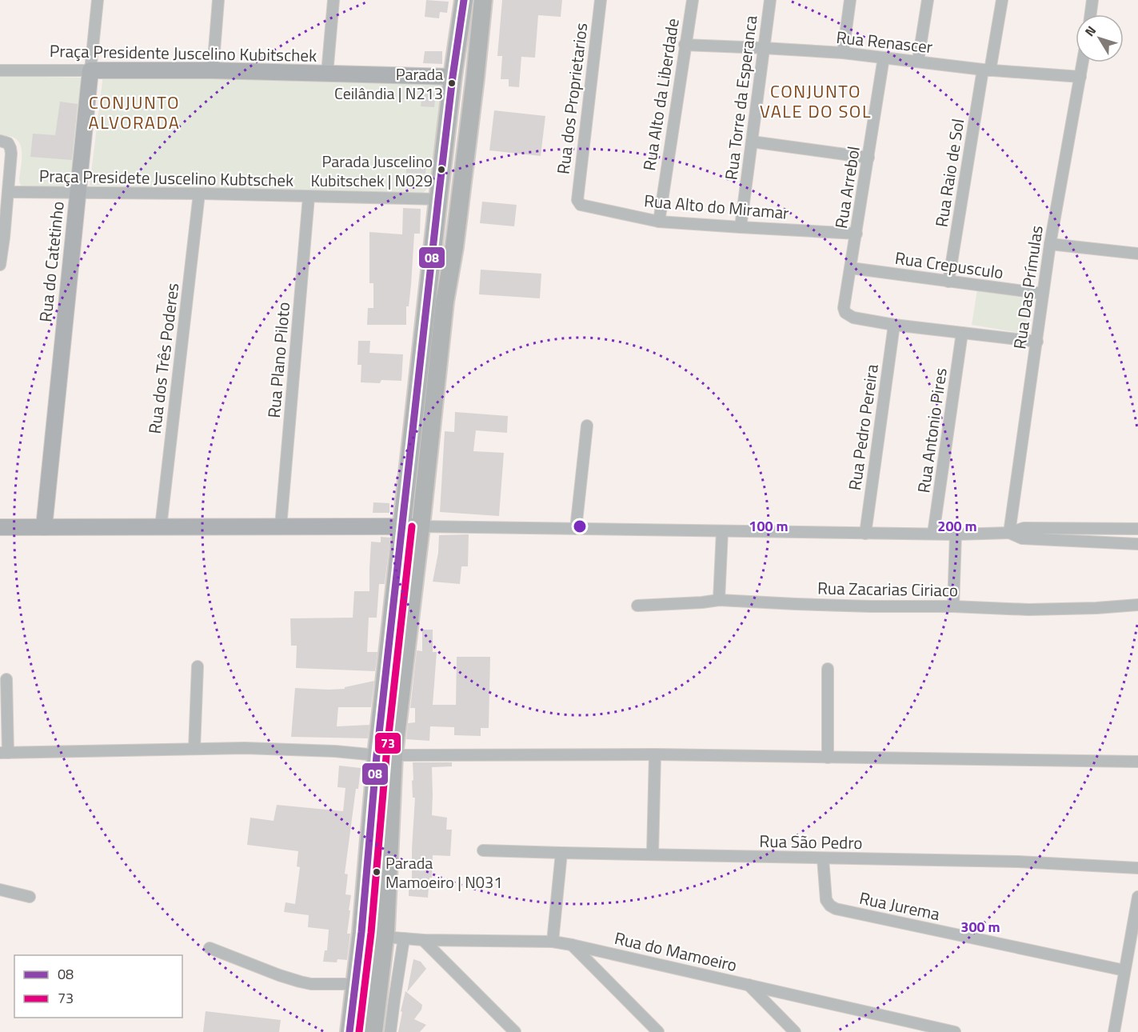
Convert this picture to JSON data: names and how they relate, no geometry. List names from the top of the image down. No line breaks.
{"streets":{"main road":["Praça Presidente Juscelino Kubitschek","Rua do Catetinho"],"street":["Rua Renascer","Rua Alto da Liberdade","Rua Torre da Esperanca","Rua dos Proprietarios","Rua Raio de Sol","Praça Presidete Juscelino Kubtschek","Rua Arrebol","Rua Alto do Miramar","Rua Crepusculo","Rua Das Prímulas","Rua dos Três Poderes","Rua Plano Piloto","Rua Pedro Pereira","Rua Antonio Pires","Rua Zacarias Ciriaco","Rua São Pedro","Rua Jurema","Rua do Mamoeiro"]},"crossings":[["Rua Renascer","Rua Alto da Liberdade"],["Rua Renascer","Rua Torre da Esperanca"],["Rua Renascer","Rua Raio de Sol"],["Rua Renascer","Rua Arrebol"],["Rua Renascer","Rua Das Prímulas"],["Praça Presidente Juscelino Kubitschek","Rua do Catetinho"],["Rua Alto da Liberdade","Rua Alto do Miramar"],["Rua Torre da Esperanca","Rua Alto do Miramar"],["Rua dos Proprietarios","Rua Alto do Miramar"],["Rua Raio de Sol","Rua Crepusculo"],["Praça Presidete Juscelino Kubtschek","Rua do Catetinho"],["Praça Presidete Juscelino Kubtschek","Rua dos Três Poderes"],["Praça Presidete Juscelino Kubtschek","Rua Plano Piloto"],["Rua Arrebol","Rua Alto do Miramar"],["Rua Arrebol","Rua Crepusculo"],["Rua Arrebol","Rua Pedro Pereira"],["Rua Crepusculo","Rua Das Prímulas"],["Rua São Pedro","Rua Jurema"]],"districts":["CONJUNTO VALE DO SOL","CONJUNTO ALVORADA"],"places":["Parada Ceilândia | N213","Parada Juscelino Kubitschek | N029","Parada Mamoeiro | N031"],"lines":["transit line 08","transit line 73"],"legend":["08","73"],"north":"top left","rings":["100 m","200 m","300 m"]}
